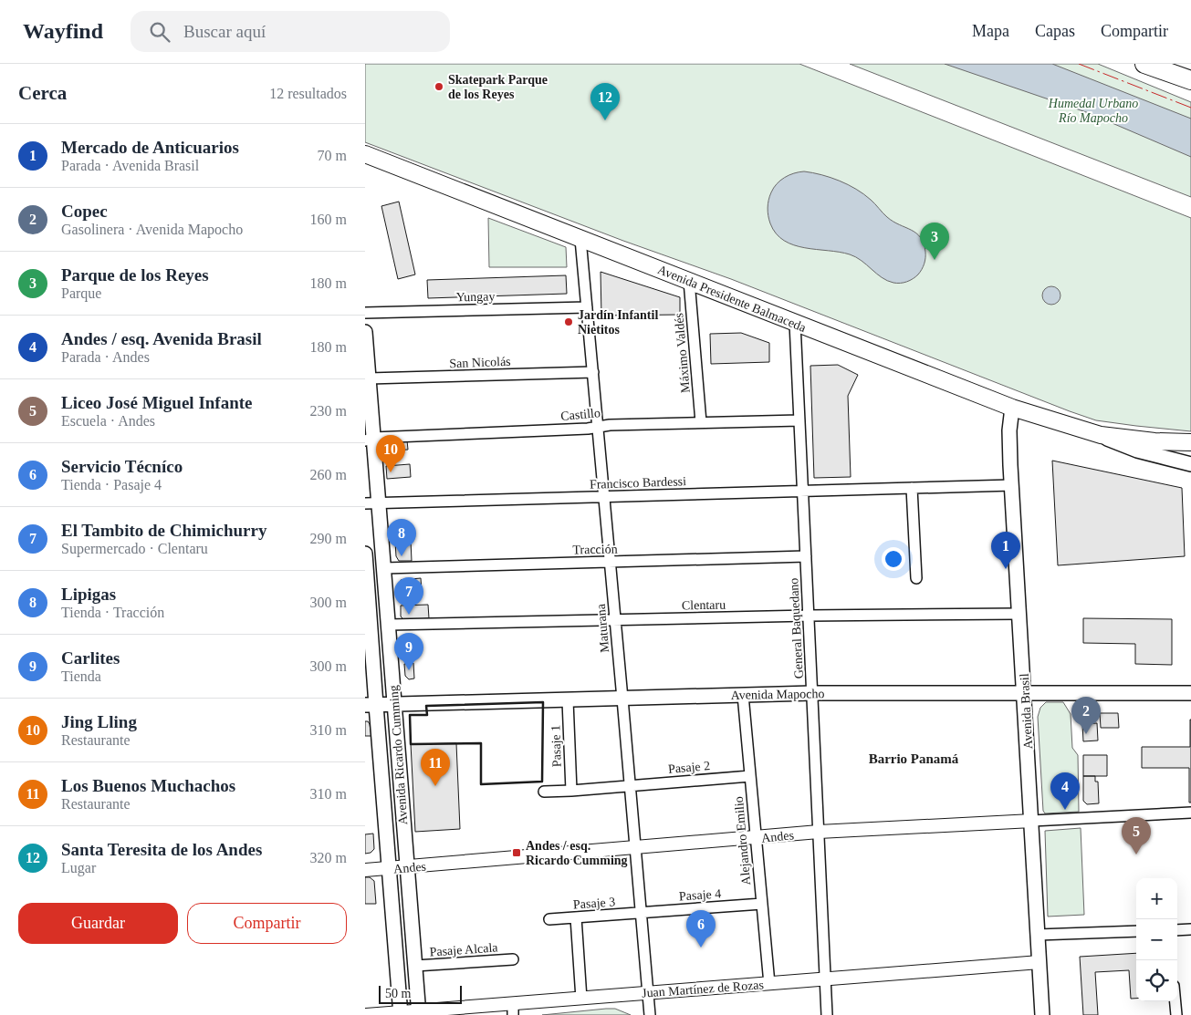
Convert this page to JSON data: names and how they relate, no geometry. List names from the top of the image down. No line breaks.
{"streets":{"main road":["Avenida Presidente Balmaceda","Avenida Mapocho","Avenida Brasil","Avenida Ricardo Cumming"],"street":["Yungay","Máximo Valdés","San Nicolás","Castillo","Francisco Bardessi","Tracción","Clentaru","Maturana","General Baquedano","Pasaje 1","Pasaje 2","Andes","Alejandro Emilio","Pasaje 4","Pasaje 3","Pasaje Alcala","Juan Martínez de Rozas"]},"crossings":[["Yungay","Maturana"],["Avenida Presidente Balmaceda","Máximo Valdés"],["Avenida Presidente Balmaceda","Maturana"],["Avenida Presidente Balmaceda","General Baquedano"],["Avenida Presidente Balmaceda","Avenida Brasil"],["Máximo Valdés","Castillo"],["San Nicolás","Maturana"],["San Nicolás","Avenida Ricardo Cumming"],["Castillo","Maturana"],["Castillo","General Baquedano"],["Castillo","Avenida Ricardo Cumming"],["Francisco Bardessi","Maturana"],["Francisco Bardessi","General Baquedano"],["Francisco Bardessi","Avenida Brasil"],["Francisco Bardessi","Avenida Ricardo Cumming"],["Tracción","Maturana"],["Tracción","General Baquedano"],["Tracción","Avenida Ricardo Cumming"],["Clentaru","Maturana"],["Clentaru","General Baquedano"],["Clentaru","Avenida Brasil"],["Clentaru","Avenida Ricardo Cumming"],["Maturana","Avenida Mapocho"],["Maturana","Pasaje 2"],["Maturana","Andes"],["Maturana","Pasaje 4"],["Maturana","Pasaje 3"],["Maturana","Juan Martínez de Rozas"],["General Baquedano","Avenida Mapocho"],["General Baquedano","Andes"],["General Baquedano","Juan Martínez de Rozas"],["Avenida Mapocho","Avenida Brasil"],["Avenida Mapocho","Pasaje 1"],["Avenida Mapocho","Avenida Ricardo Cumming"],["Avenida Mapocho","Alejandro Emilio"],["Avenida Brasil","Andes"],["Avenida Brasil","Juan Martínez de Rozas"],["Avenida Ricardo Cumming","Andes"],["Avenida Ricardo Cumming","Pasaje Alcala"],["Avenida Ricardo Cumming","Juan Martínez de Rozas"],["Pasaje 2","Alejandro Emilio"],["Andes","Alejandro Emilio"],["Alejandro Emilio","Pasaje 4"],["Alejandro Emilio","Juan Martínez de Rozas"],["Pasaje 4","Pasaje 3"]],"districts":["Barrio Panamá"],"parks":["Humedal Urbano Río Mapocho"],"places":{"other":["Skatepark Parque de los Reyes","Jardín Infantil Nietitos"],"transit":["Andes / esq. Ricardo Cumming"]},"scale_bar":"50 m","page":{"header":"Wayfind","search":"Buscar aquí","nav":["Mapa","Capas","Compartir"],"heading":["Cerca","12 resultados"],"pins":["12","3","10","8","1","7","9","2","11","4","5","6"],"list":[{"mark":"1","name":"Mercado de Anticuarios","note":"Parada · Avenida Brasil","value":"70 m"},{"mark":"2","name":"Copec","note":"Gasolinera · Avenida Mapocho","value":"160 m"},{"mark":"3","name":"Parque de los Reyes","note":"Parque","value":"180 m"},{"mark":"4","name":"Andes / esq. Avenida Brasil","note":"Parada · Andes","value":"180 m"},{"mark":"5","name":"Liceo José Miguel Infante","note":"Escuela · Andes","value":"230 m"},{"mark":"6","name":"Servicio Técníco","note":"Tienda · Pasaje 4","value":"260 m"},{"mark":"7","name":"El Tambito de Chimichurry","note":"Supermercado · Clentaru","value":"290 m"},{"mark":"8","name":"Lipigas","note":"Tienda · Tracción","value":"300 m"},{"mark":"9","name":"Carlites","note":"Tienda","value":"300 m"},{"mark":"10","name":"Jing Lling","note":"Restaurante","value":"310 m"},{"mark":"11","name":"Los Buenos Muchachos","note":"Restaurante","value":"310 m"},{"mark":"12","name":"Santa Teresita de los Andes","note":"Lugar","value":"320 m"}],"map_buttons":["+","−"],"buttons":["Guardar","Compartir"],"scale":"50 m"}}
